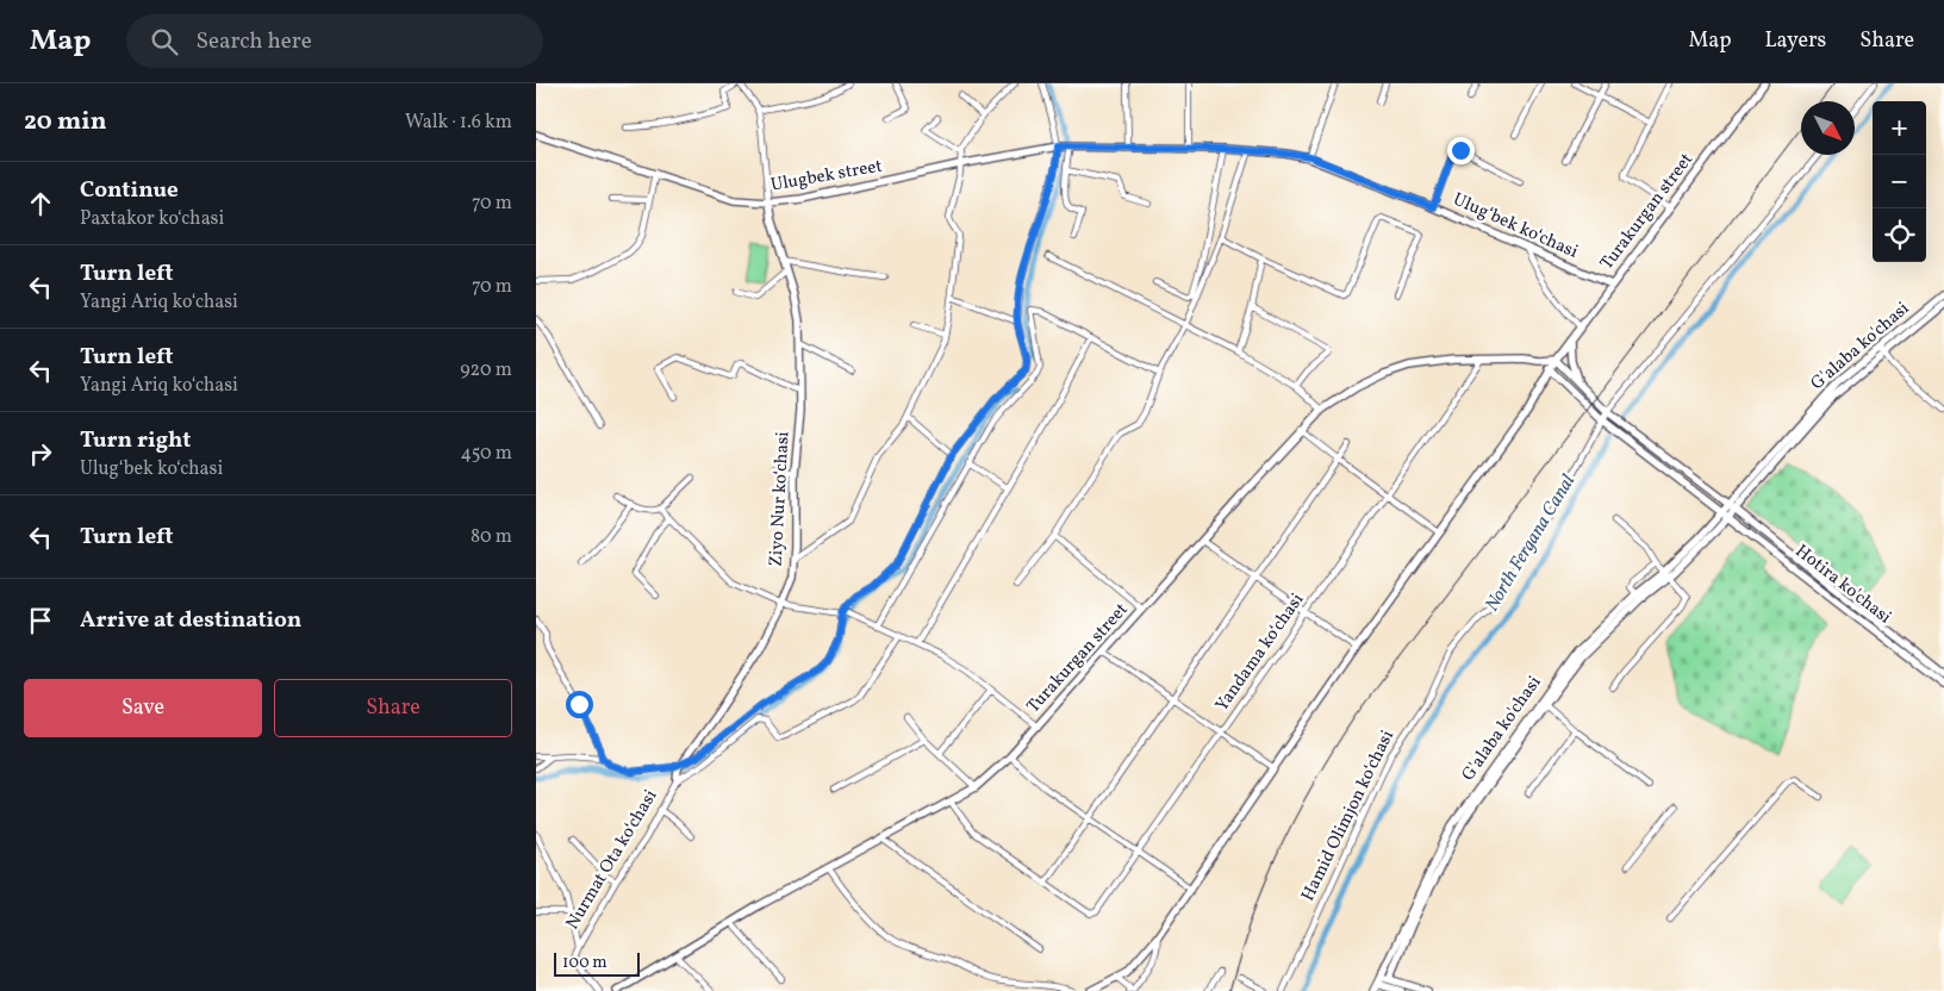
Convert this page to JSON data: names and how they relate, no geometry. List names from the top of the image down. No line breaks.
{"streets":{"main road":["Ulugbek street","Turakurgan street","Ulugʻbek koʻchasi","G'alaba ko'chasi","Ziyo Nur koʻchasi","Hotira ko'chasi"],"street":["Yandama koʻchasi","Hamid Olimjon koʻchasi","Nurmat Ota koʻchasi"]},"crossings":[["Ulugbek street","Ulugʻbek koʻchasi"],["Ulugbek street","Ziyo Nur koʻchasi"],["Turakurgan street","Ulugʻbek koʻchasi"],["Turakurgan street","Hotira ko'chasi"],["Turakurgan street","Yandama koʻchasi"],["G'alaba ko'chasi","Hotira ko'chasi"],["Hotira ko'chasi","Hamid Olimjon koʻchasi"]],"water":["North Fergana Canal"],"scale_bar":"100 m","north":"bottom right","page":{"header":"Map","search":"Search here","nav":["Map","Layers","Share"],"heading":["20 min","Walk · 1.6 km"],"map_buttons":["+","−"],"list":[["Continue","Paxtakor koʻchasi","70 m"],["Turn left","Yangi Ariq koʻchasi","70 m"],["Turn left","Yangi Ariq koʻchasi","920 m"],["Turn right","Ulugʻbek koʻchasi","450 m"],["Turn left","80 m"],"Arrive at destination"],"buttons":["Save","Share"],"scale":"100 m"}}
